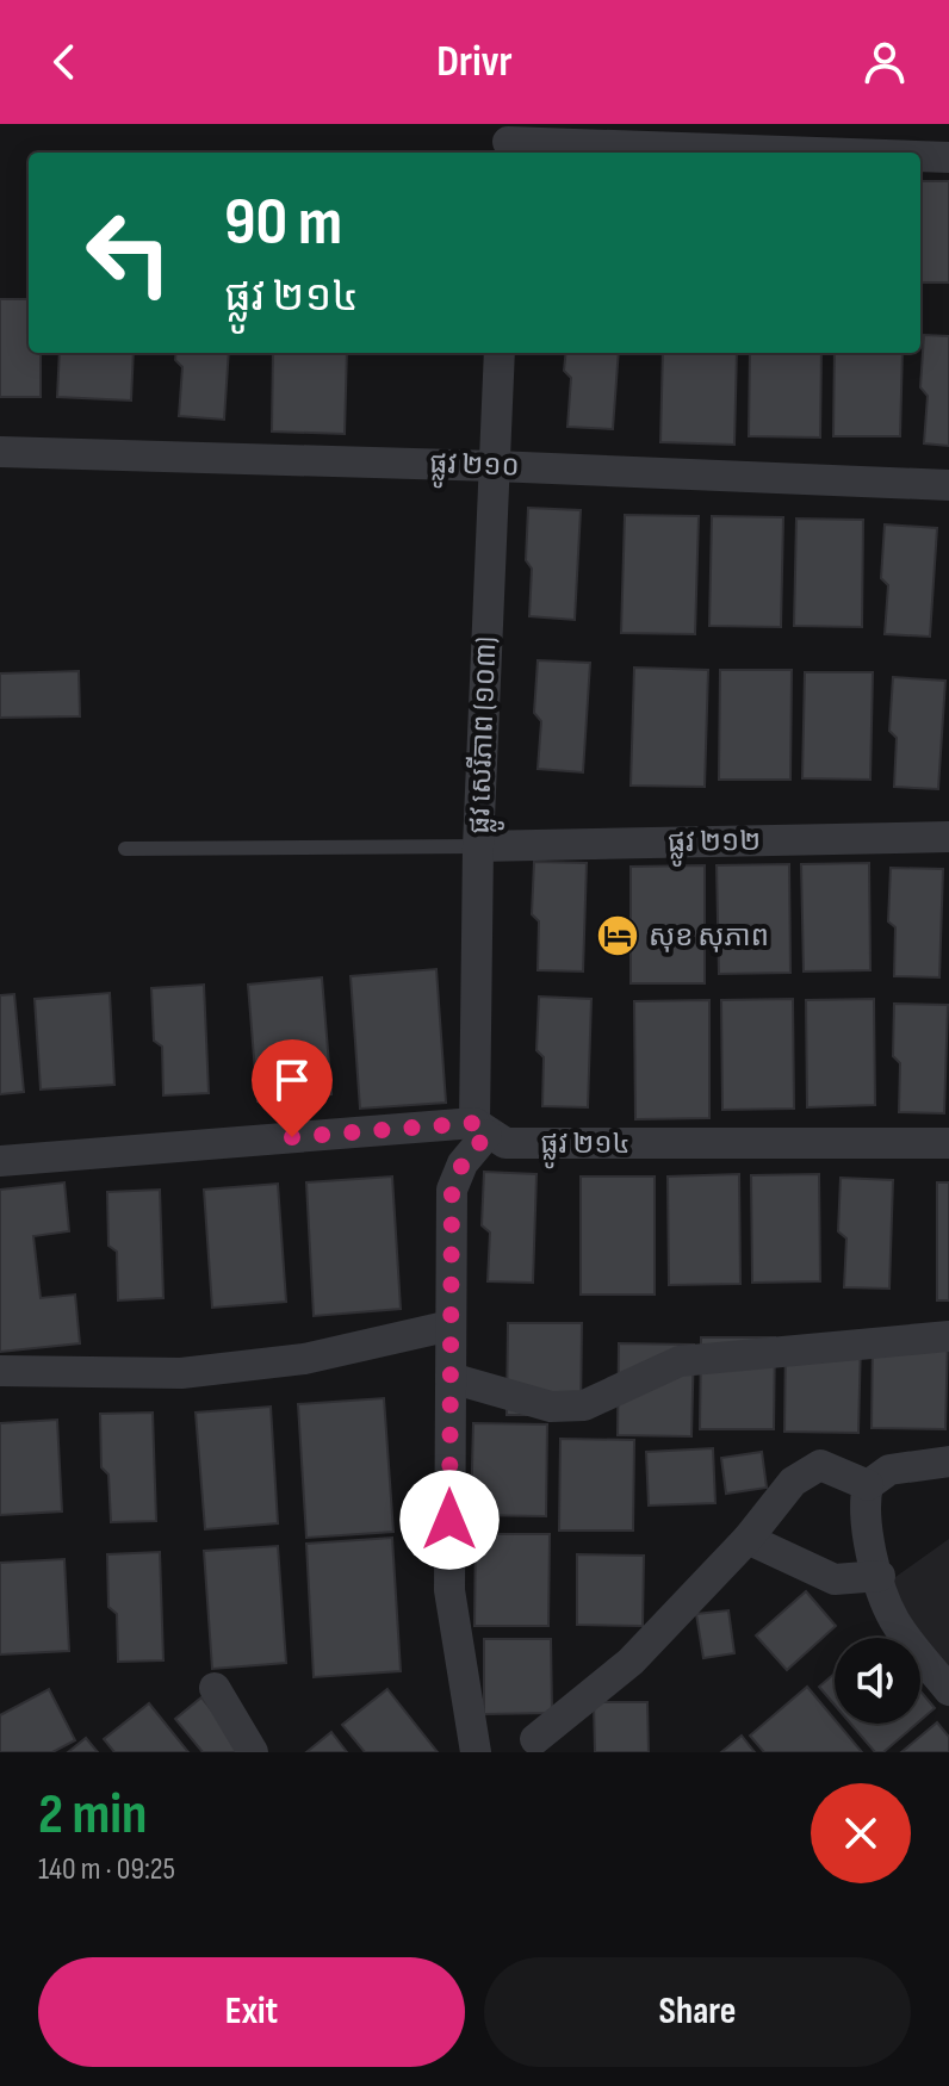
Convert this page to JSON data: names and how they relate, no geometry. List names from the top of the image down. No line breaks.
{"streets":{"street":["ផ្លូវ ២១០","ផ្លូវ សេរីភាព (១០៣)","ផ្លូវ ២១២","ផ្លូវ ២១៤"]},"crossings":[["ផ្លូវ ២១០","ផ្លូវ សេរីភាព (១០៣)"],["ផ្លូវ សេរីភាព (១០៣)","ផ្លូវ ២១២"],["ផ្លូវ សេរីភាព (១០៣)","ផ្លូវ ២១៤"]],"places":{"hotel":["សុខ សុភាព"]},"page":{"header":"Drivr","turn":["90 m","ផ្លូវ ២១៤"],"heading":["2 min","140 m · 09:25"],"buttons":["Exit","Share"]}}
